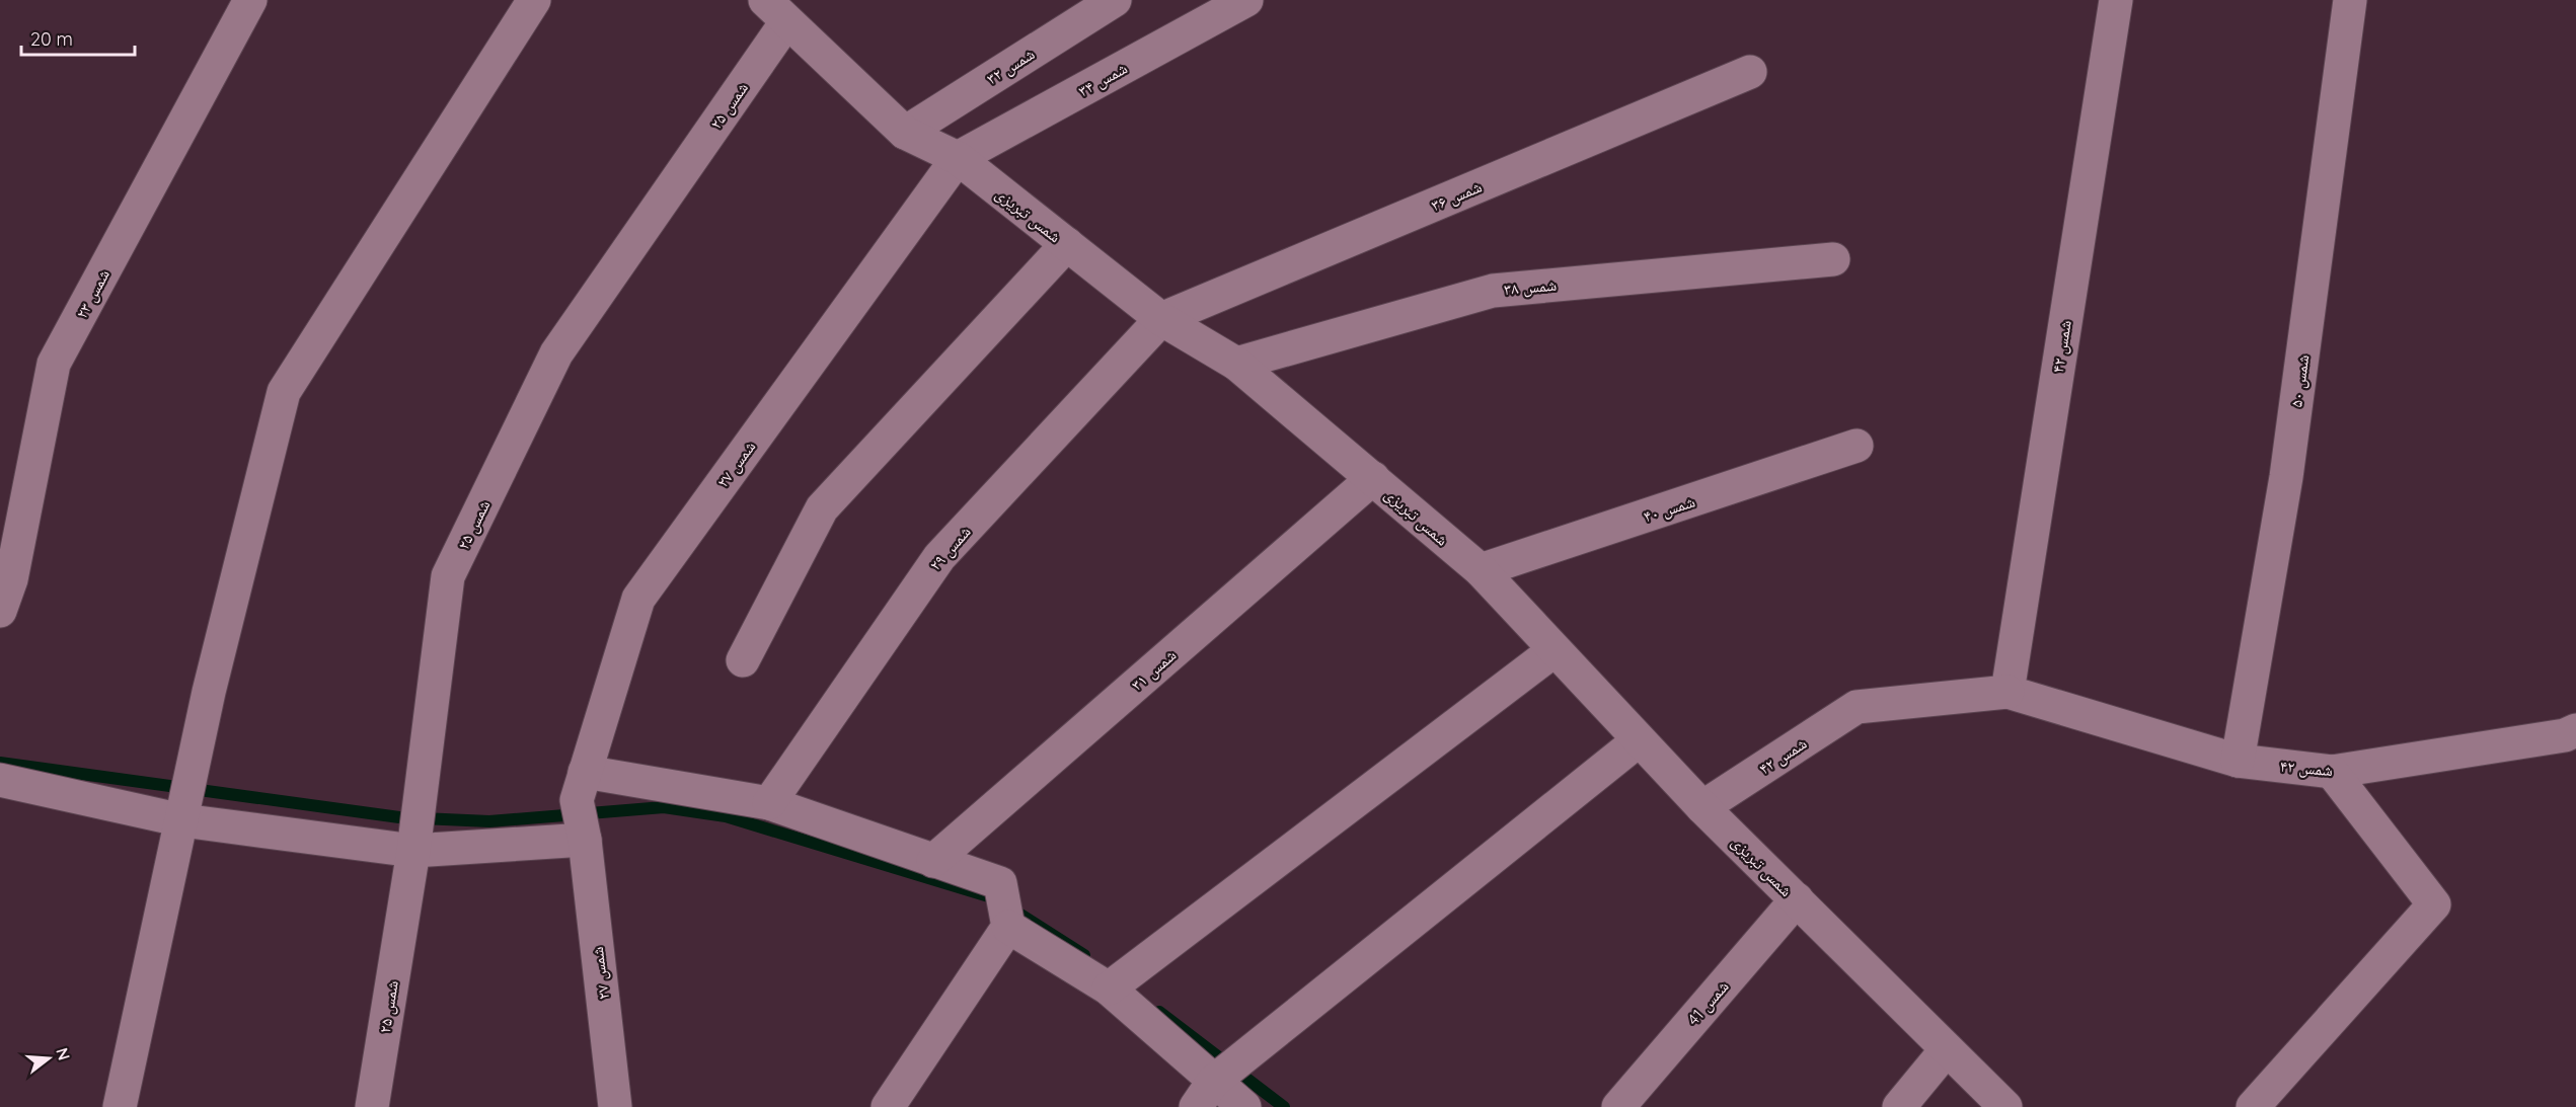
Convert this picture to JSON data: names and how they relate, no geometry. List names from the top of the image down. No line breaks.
{"streets":{"street":["شمس ۳۲","شمس ۳۴","شمس ۲۵","شمس ۳۶","شمس تبریزی","شمس ۳۸","شمس ۲۳","شمس ۴۲","شمس ۵۰","شمس ۲۷","شمس ۴۰","شمس ۲۹","شمس ۳۱","شمس 41"]},"crossings":[["شمس ۳۲","شمس تبریزی"],["شمس ۳۴","شمس تبریزی"],["شمس ۳۴","شمس ۲۷"],["شمس ۲۵","شمس تبریزی"],["شمس ۳۶","شمس تبریزی"],["شمس ۳۶","شمس ۲۹"],["شمس تبریزی","شمس ۳۸"],["شمس تبریزی","شمس ۴۲"],["شمس تبریزی","شمس ۲۷"],["شمس تبریزی","شمس ۴۰"],["شمس تبریزی","شمس ۲۹"],["شمس تبریزی","شمس ۳۱"],["شمس تبریزی","شمس 41"],["شمس ۴۲","شمس ۵۰"]],"scale_bar":"20 m","north":"right"}
